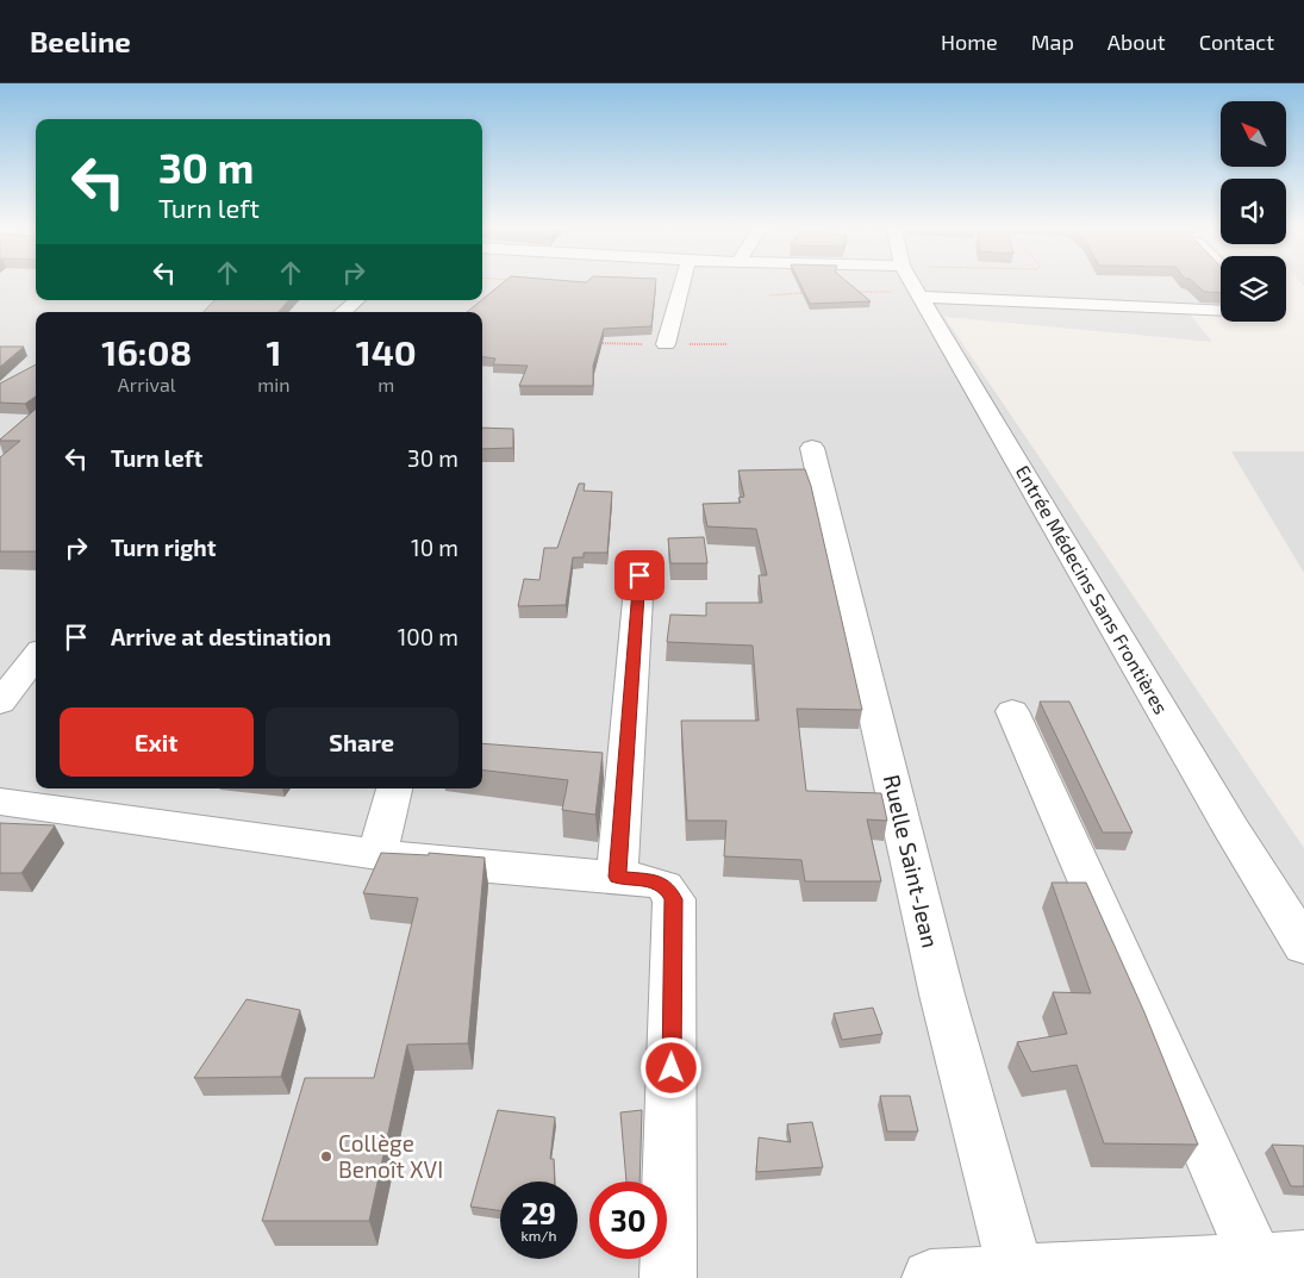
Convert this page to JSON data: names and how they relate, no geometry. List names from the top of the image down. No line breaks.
{"streets":{"street":["Entrée Médecins Sans Frontières","Ruelle Saint-Jean"]},"places":["Collège Benoît XVI"],"north":"top left","page":{"header":"Beeline","nav":["Home","Map","About","Contact"],"turn":["30 m","Turn left"],"eta":["16:08","Arrival","1","min","140","m"],"list":[{"name":"Turn left","value":"30 m"},{"name":"Turn right","value":"10 m"},{"name":"Arrive at destination","value":"100 m"}],"buttons":["Exit","Share"],"speed":"29 km/h","limit":"30"}}
